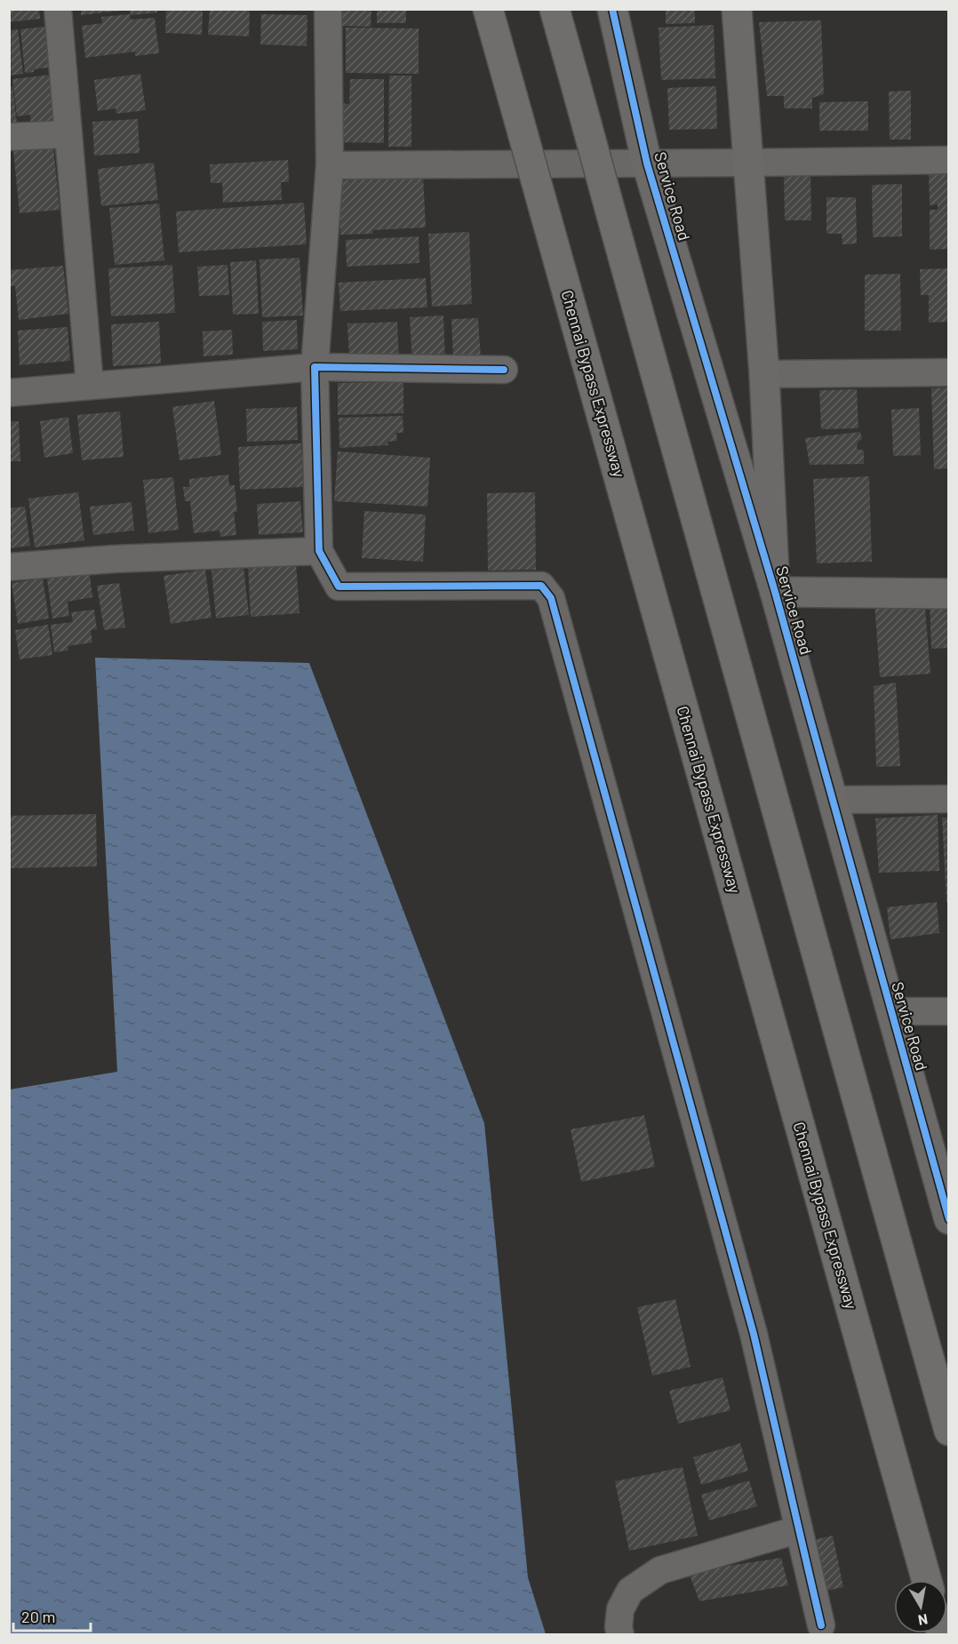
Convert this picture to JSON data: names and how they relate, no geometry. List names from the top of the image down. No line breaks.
{"streets":{"highway":["Chennai Bypass Expressway"],"street":["Service Road"]},"scale_bar":"20 m","north":"bottom"}
